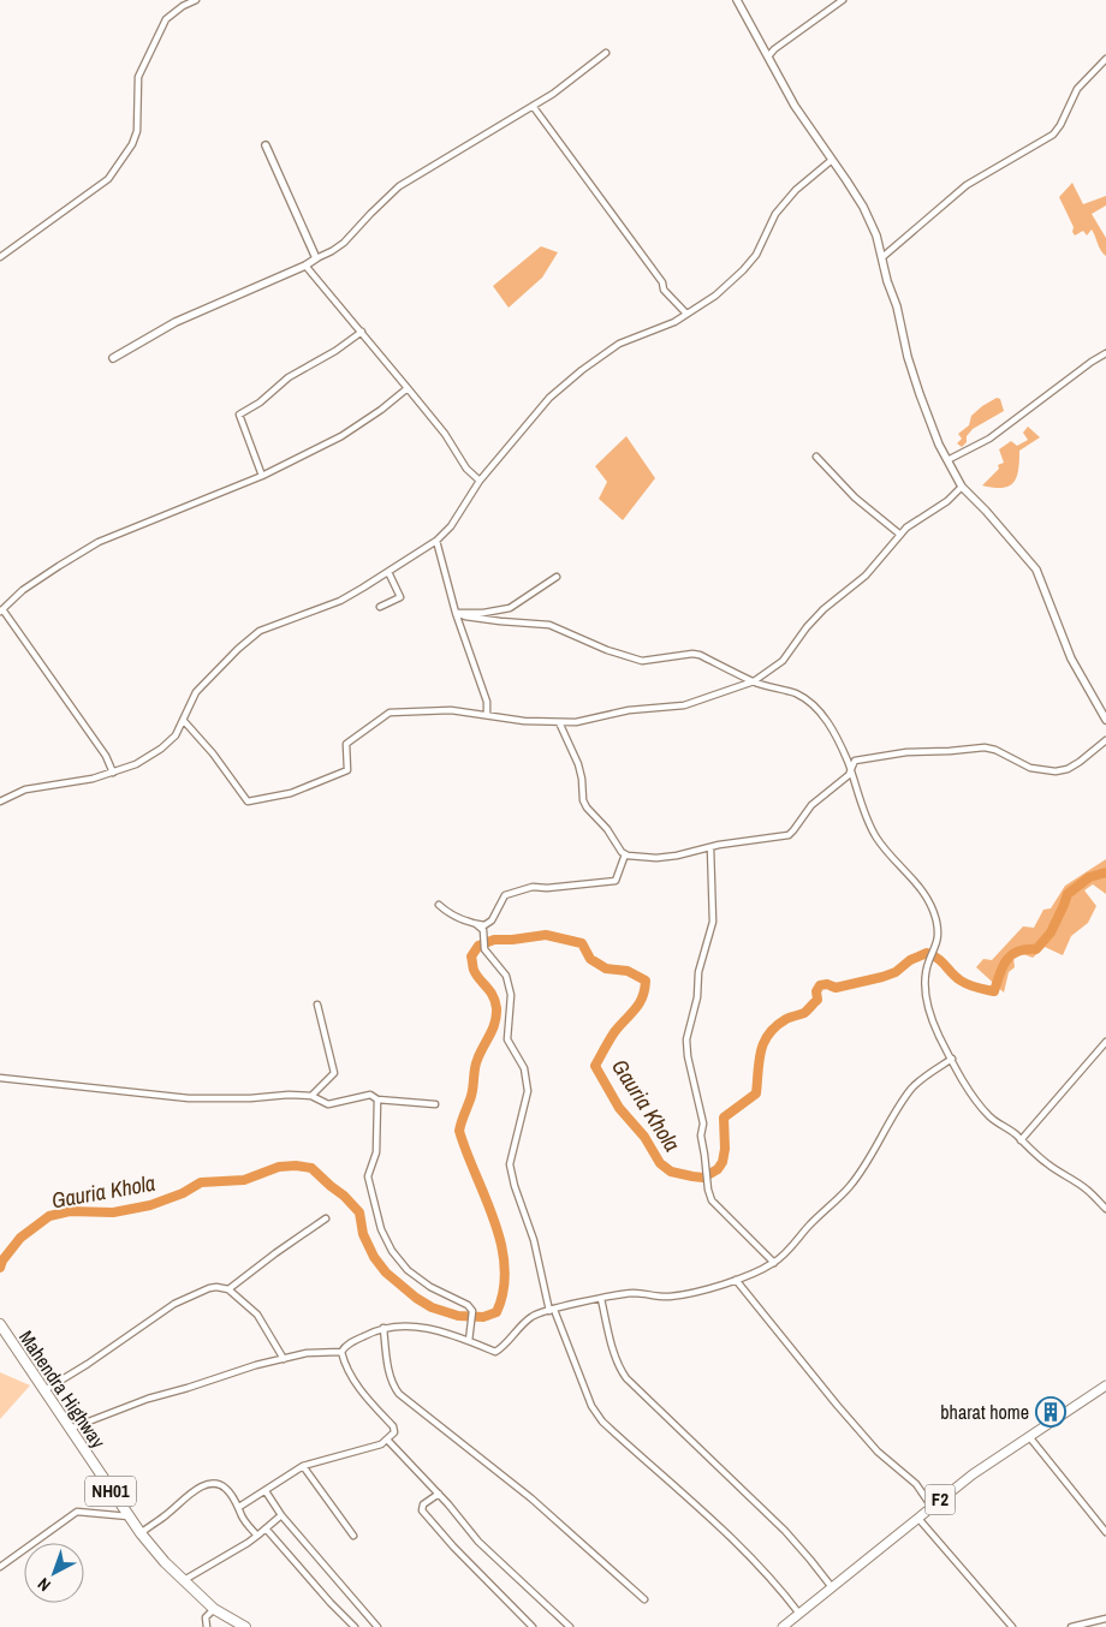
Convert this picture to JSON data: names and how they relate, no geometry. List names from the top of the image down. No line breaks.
{"streets":{"highway":["Mahendra Highway","NH01"],"main road":["F2"]},"water":["Gauria Khola"],"places":{"building":["bharat home"]},"north":"bottom left"}
